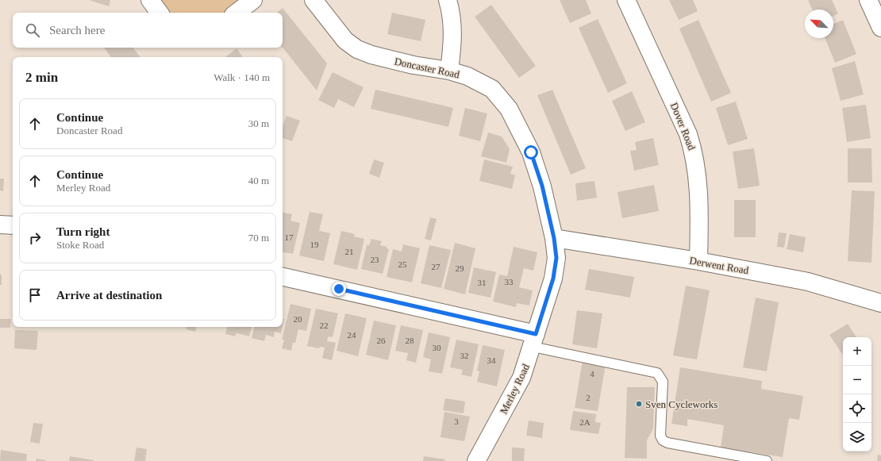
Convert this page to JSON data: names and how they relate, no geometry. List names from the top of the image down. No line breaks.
{"streets":{"street":["Doncaster Road","Dover Road","Derwent Road","Merley Road"]},"crossings":[["Doncaster Road","Derwent Road"],["Doncaster Road","Merley Road"],["Dover Road","Derwent Road"],["Derwent Road","Merley Road"]],"places":["Sven Cycleworks"],"house_numbers":["17","19","21","23","25","27","29","33","31","20","22","24","26","28","30","32","34","4","2","3","2A"],"north":"top left","page":{"search":"Search here","heading":["2 min","Walk · 140 m"],"list":[["Continue","Doncaster Road","30 m"],["Continue","Merley Road","40 m"],["Turn right","Stoke Road","70 m"],"Arrive at destination"],"map_buttons":["+","−"]}}
